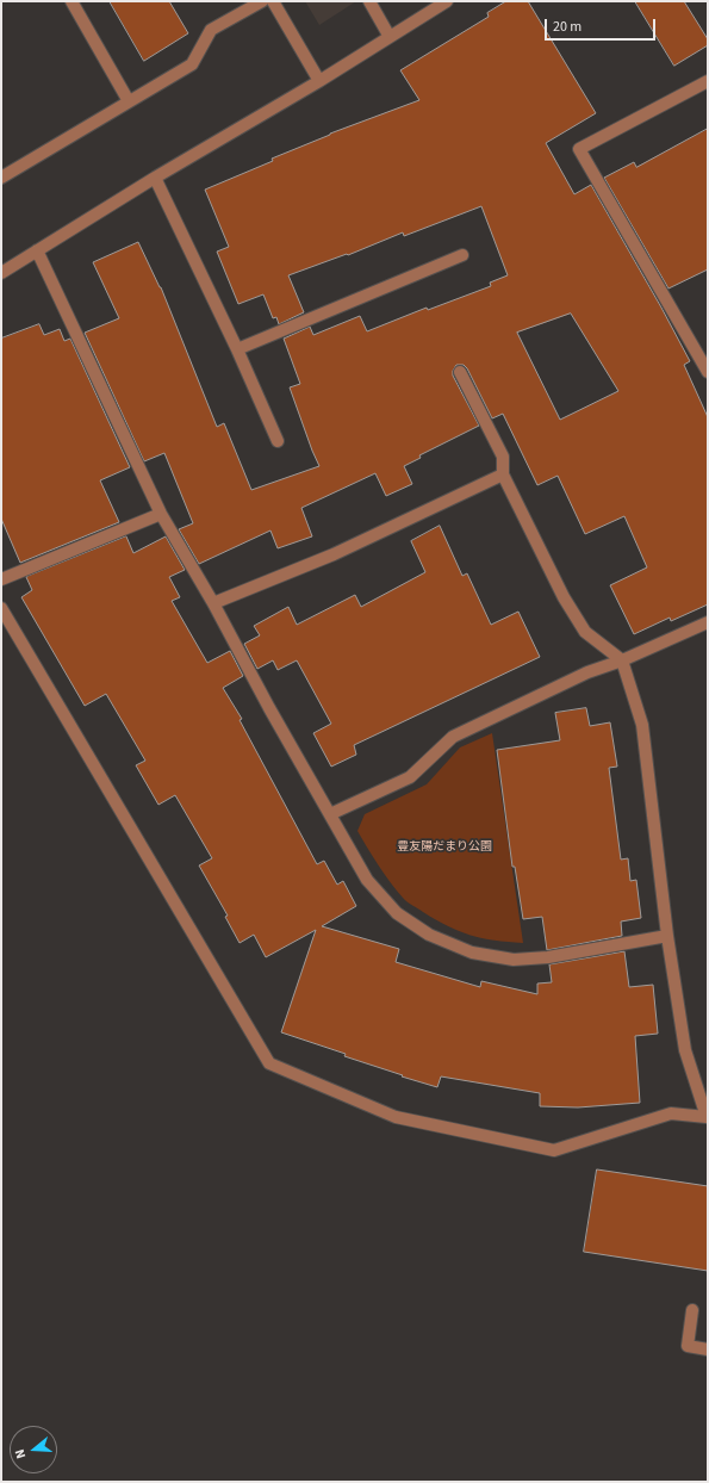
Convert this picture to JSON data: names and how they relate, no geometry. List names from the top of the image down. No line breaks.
{"parks":["豊友陽だまり公園"],"scale_bar":"20 m","north":"left"}
